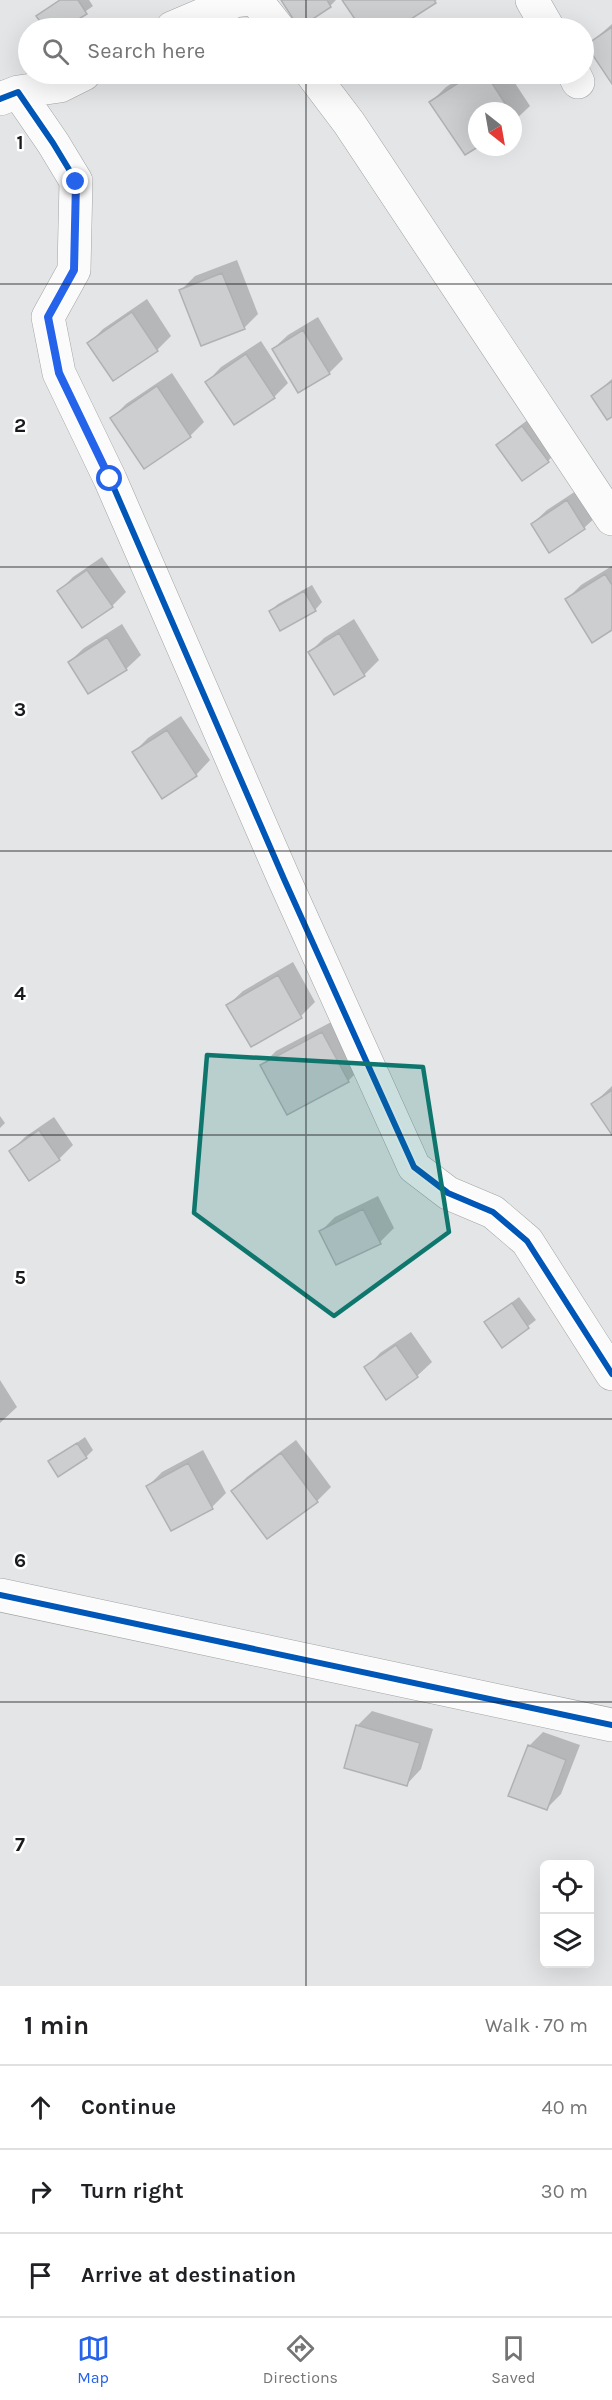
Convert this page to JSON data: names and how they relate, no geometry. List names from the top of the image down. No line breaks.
{"north":"bottom right","page":{"search":"Search here","heading":["1 min","Walk · 70 m"],"list":[["Continue","40 m"],["Turn right","30 m"],"Arrive at destination"],"nav":["Map","Directions","Saved"]},"grid":{"rows":["1","2","3","4","5","6","7"]}}
